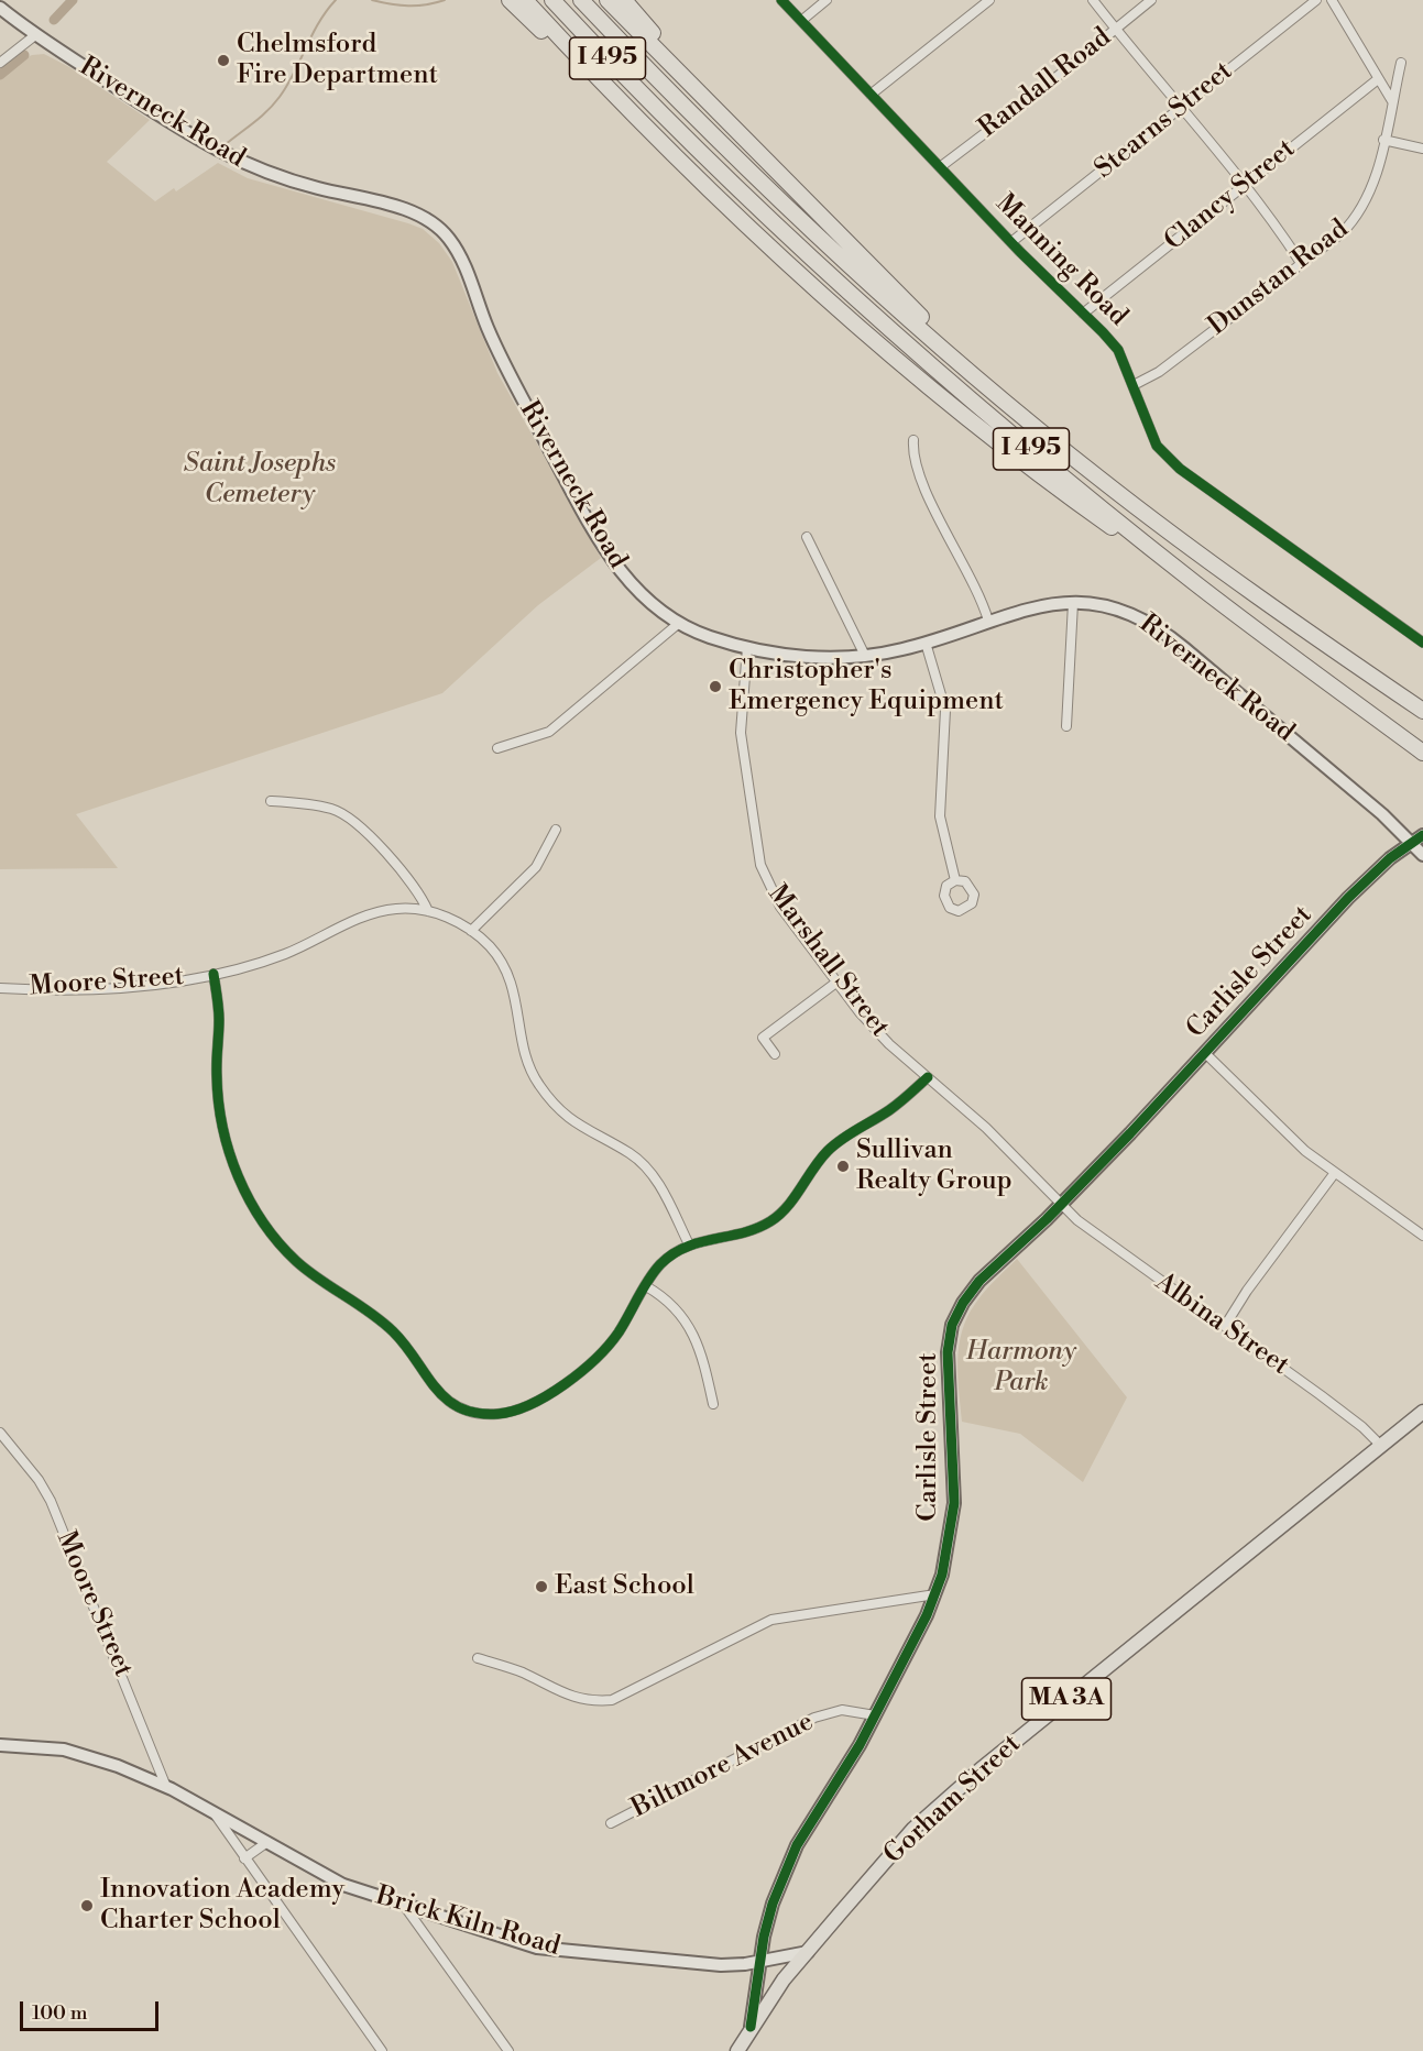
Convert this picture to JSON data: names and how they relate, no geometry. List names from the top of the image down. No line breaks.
{"streets":{"highway":["I 495"],"main road":["MA 3A","Gorham Street"],"street":["Randall Road","Riverneck Road","Stearns Street","Clancy Street","Manning Road","Dunstan Road","Marshall Street","Carlisle Street","Moore Street","Albina Street","Biltmore Avenue","Brick Kiln Road"]},"crossings":[["Randall Road","Manning Road"],["Riverneck Road","Marshall Street"],["Riverneck Road","Carlisle Street"],["Stearns Street","Manning Road"],["Clancy Street","Manning Road"],["Manning Road","Dunstan Road"],["Marshall Street","Carlisle Street"],["Marshall Street","Albina Street"],["Carlisle Street","Albina Street"],["Carlisle Street","Biltmore Avenue"],["Carlisle Street","Gorham Street"],["Carlisle Street","Brick Kiln Road"],["Moore Street","Brick Kiln Road"],["Albina Street","Gorham Street"],["Gorham Street","Brick Kiln Road"]],"parks":["Saint Josephs Cemetery","Harmony Park"],"places":["Chelmsford Fire Department","Christopher's Emergency Equipment","Sullivan Realty Group","East School","Innovation Academy Charter School"],"scale_bar":"100 m"}
